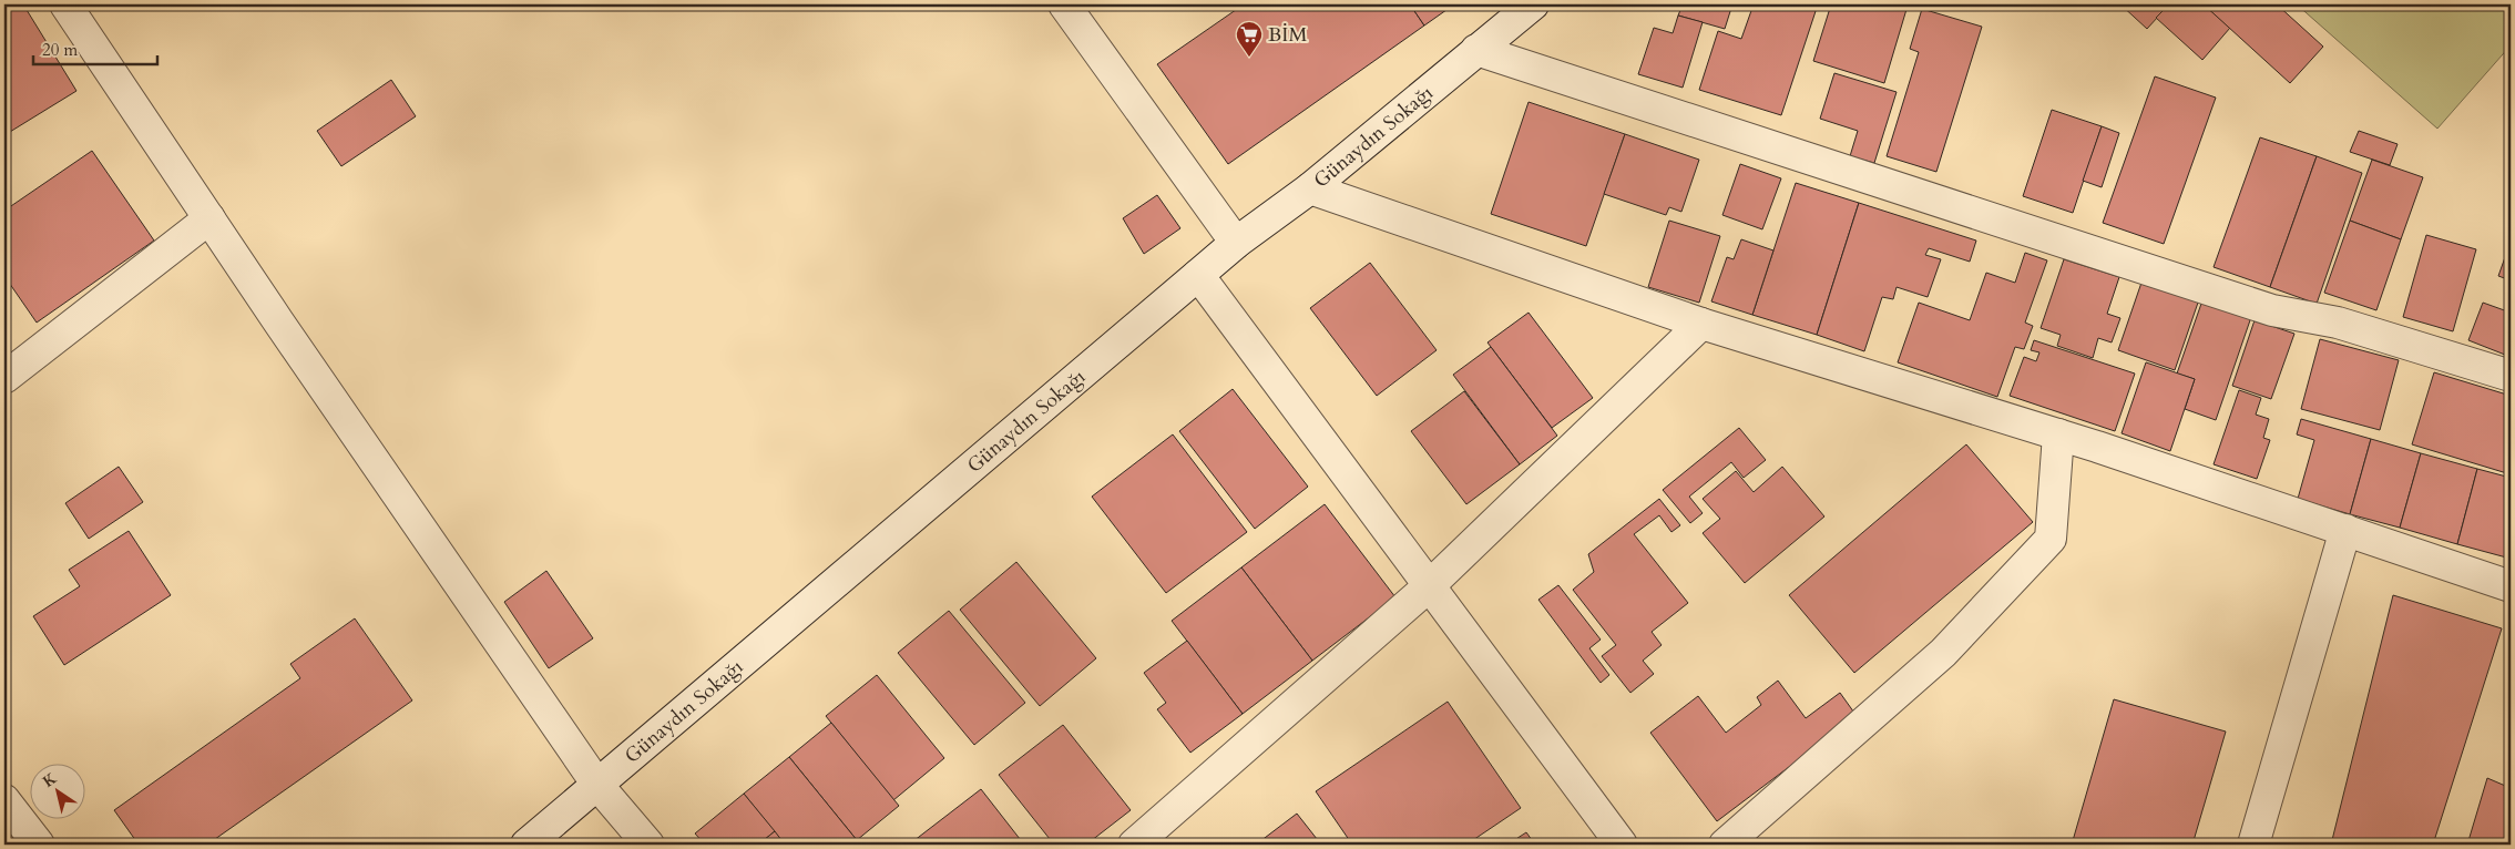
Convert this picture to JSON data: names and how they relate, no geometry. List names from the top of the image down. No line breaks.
{"streets":{"street":["Günaydın Sokağı"]},"places":{"supermarket":["BİM"]},"scale_bar":"20 m","north":"top left"}
